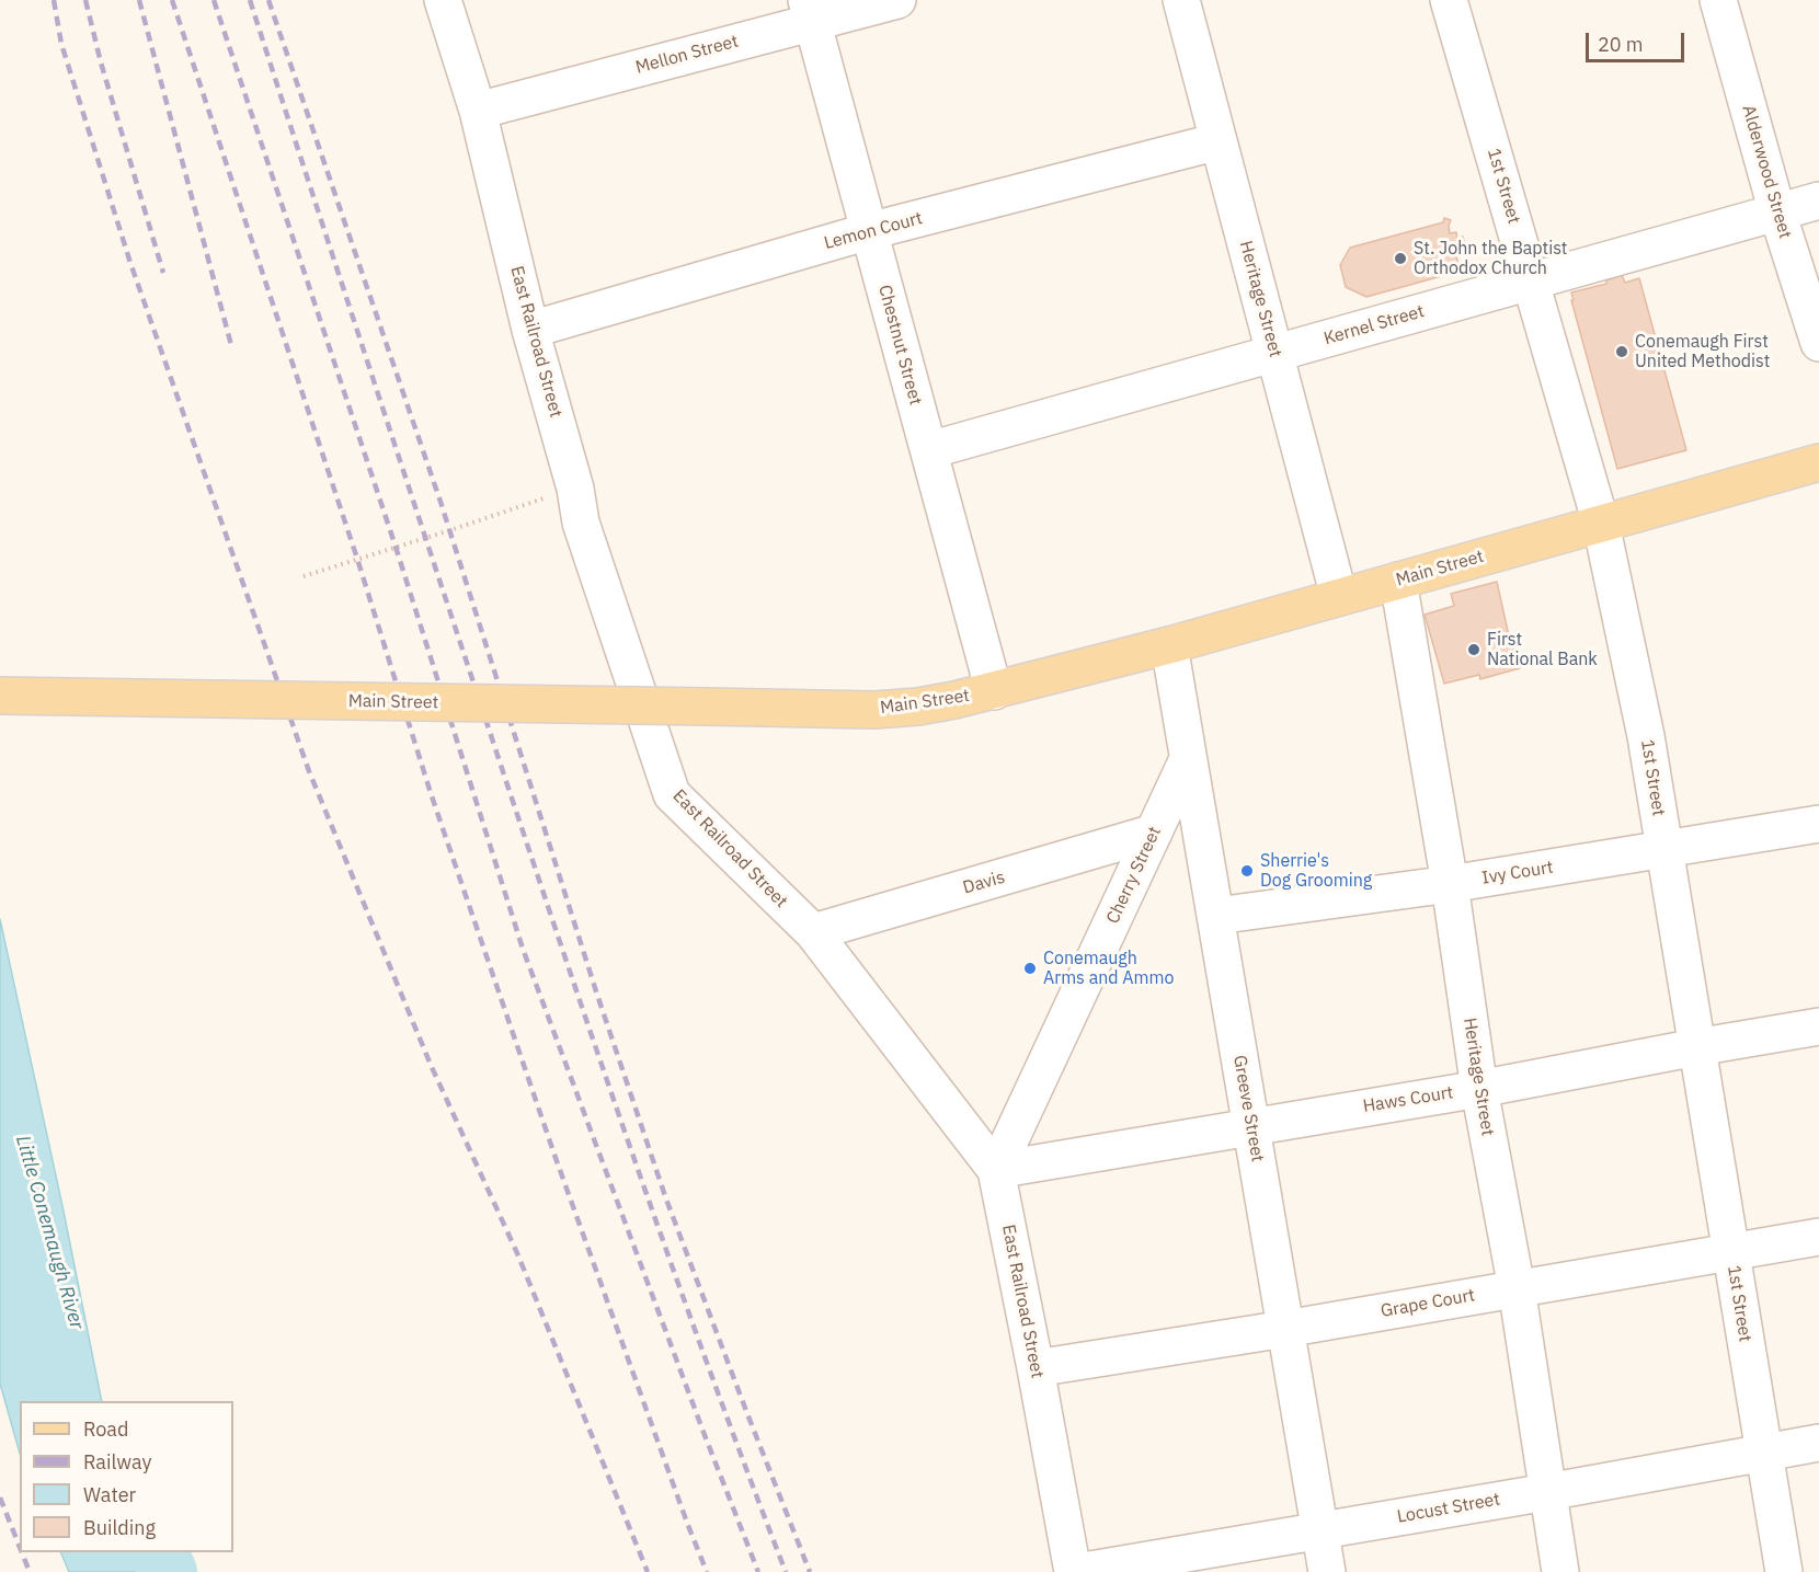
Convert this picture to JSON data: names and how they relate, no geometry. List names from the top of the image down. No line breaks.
{"streets":{"main road":["Main Street"],"street":["Mellon Street","Alderwood Street","1st Street","Lemon Court","Heritage Street","Kernel Street","East Railroad Street","Chestnut Street","Ivy Court","Cherry Street","Davis","Haws Court","Greeve Street","Grape Court","Locust Street"]},"crossings":[["Mellon Street","East Railroad Street"],["Mellon Street","Chestnut Street"],["Alderwood Street","Kernel Street"],["1st Street","Kernel Street"],["1st Street","Main Street"],["1st Street","Ivy Court"],["1st Street","Haws Court"],["1st Street","Grape Court"],["1st Street","Locust Street"],["Lemon Court","Heritage Street"],["Lemon Court","East Railroad Street"],["Lemon Court","Chestnut Street"],["Heritage Street","Kernel Street"],["Heritage Street","Main Street"],["Heritage Street","Ivy Court"],["Heritage Street","Haws Court"],["Heritage Street","Grape Court"],["Heritage Street","Locust Street"],["Kernel Street","Chestnut Street"],["East Railroad Street","Cherry Street"],["East Railroad Street","Davis"],["East Railroad Street","Haws Court"],["East Railroad Street","Grape Court"],["East Railroad Street","Locust Street"],["Chestnut Street","Main Street"],["Main Street","Greeve Street"],["Ivy Court","Greeve Street"],["Cherry Street","Davis"],["Cherry Street","Haws Court"],["Cherry Street","Greeve Street"],["Haws Court","Greeve Street"],["Greeve Street","Grape Court"],["Greeve Street","Locust Street"]],"water":["Little Conemaugh River"],"places":["St. John the Baptist Orthodox Church","Conemaugh First United Methodist","First National Bank","Sherrie's Dog Grooming","Conemaugh Arms and Ammo"],"legend":["Road","Railway","Water","Building"],"scale_bar":"20 m"}
